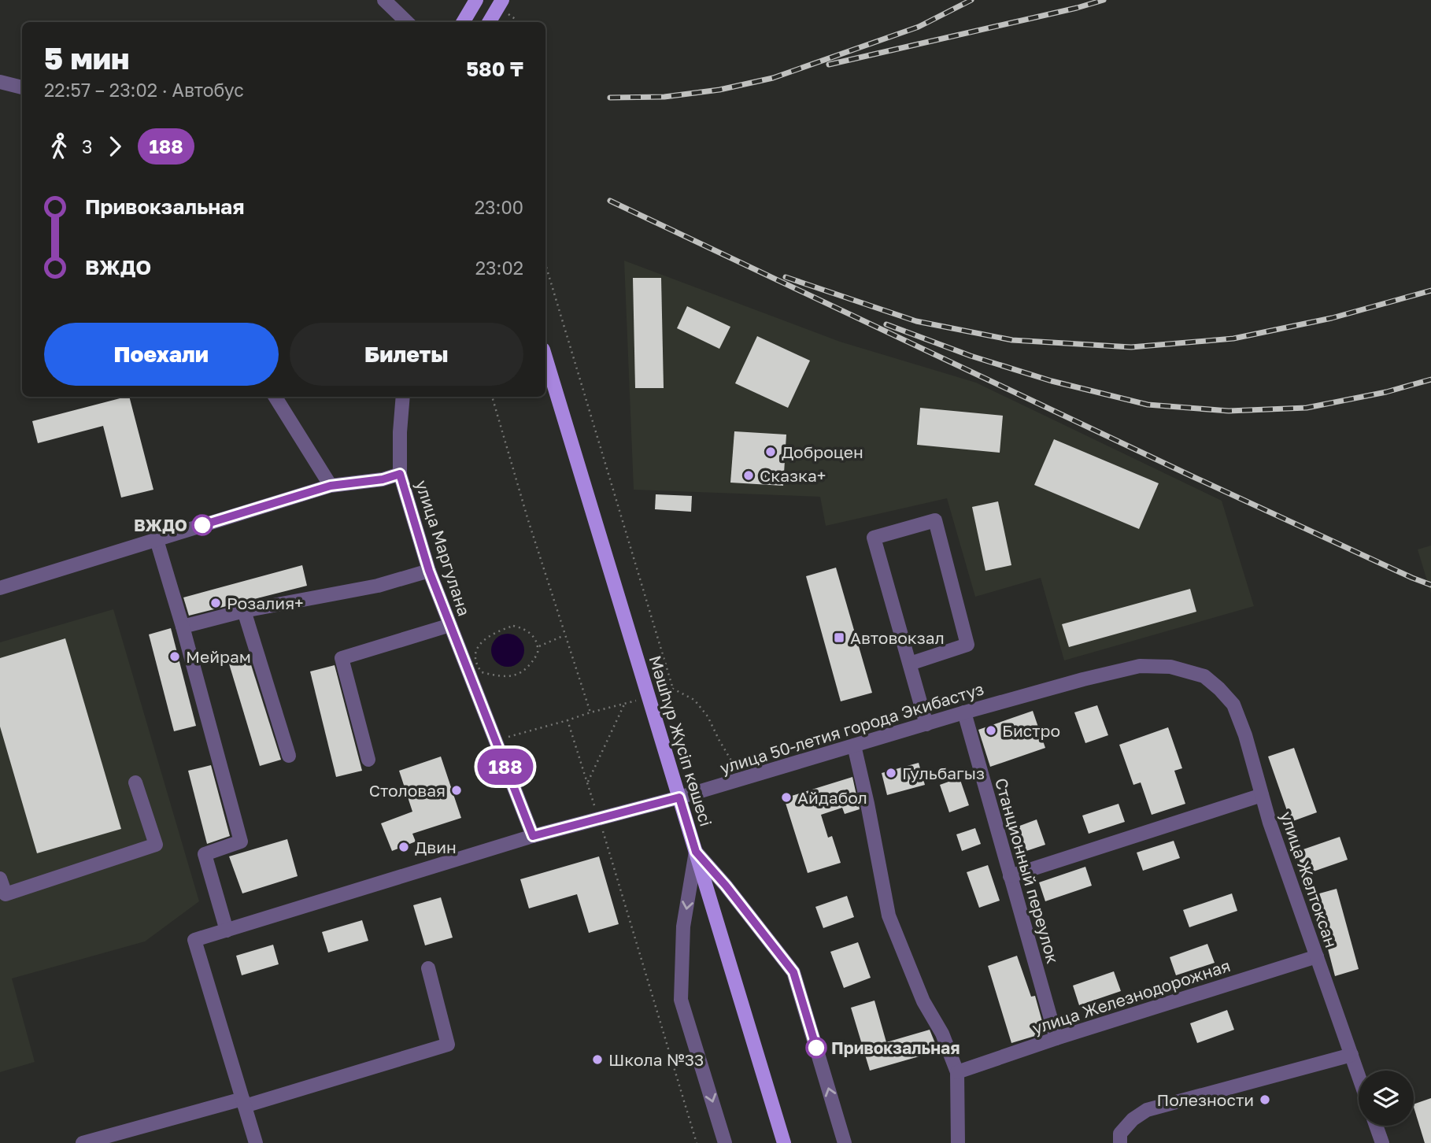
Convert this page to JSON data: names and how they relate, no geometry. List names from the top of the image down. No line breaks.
{"streets":{"main road":["Мәшһүр Жүсіп көшесі"],"street":["улица Маргулана","улица 50-летия города Экибастуз","Станционный переулок","улица Желтоксан","улица Железнодорожная"]},"crossings":[["улица Маргулана","улица 50-летия города Экибастуз"],["улица 50-летия города Экибастуз","Мәшһүр Жүсіп көшесі"],["улица 50-летия города Экибастуз","Станционный переулок"],["улица 50-летия города Экибастуз","улица Желтоксан"],["Станционный переулок","улица Железнодорожная"],["улица Желтоксан","улица Железнодорожная"]],"places":{"other":["Доброцен","Сказка+","ВЖДО","Розалия+","Мейрам","Бистро","Гульбагыз","Столовая","Айдабол","Двин","Привокзальная","Школа №33","Полезности"],"transit":["Автовокзал"]},"lines":["bus line 188"],"page":{"on_map":"188","heading":["5 мин","22:57 – 23:02 · Автобус","580 ₸"],"legs":["3","188"],"list":[{"name":"Привокзальная","value":"23:00"},{"name":"ВЖДО","value":"23:02"}],"buttons":["Поехали","Билеты"]}}
